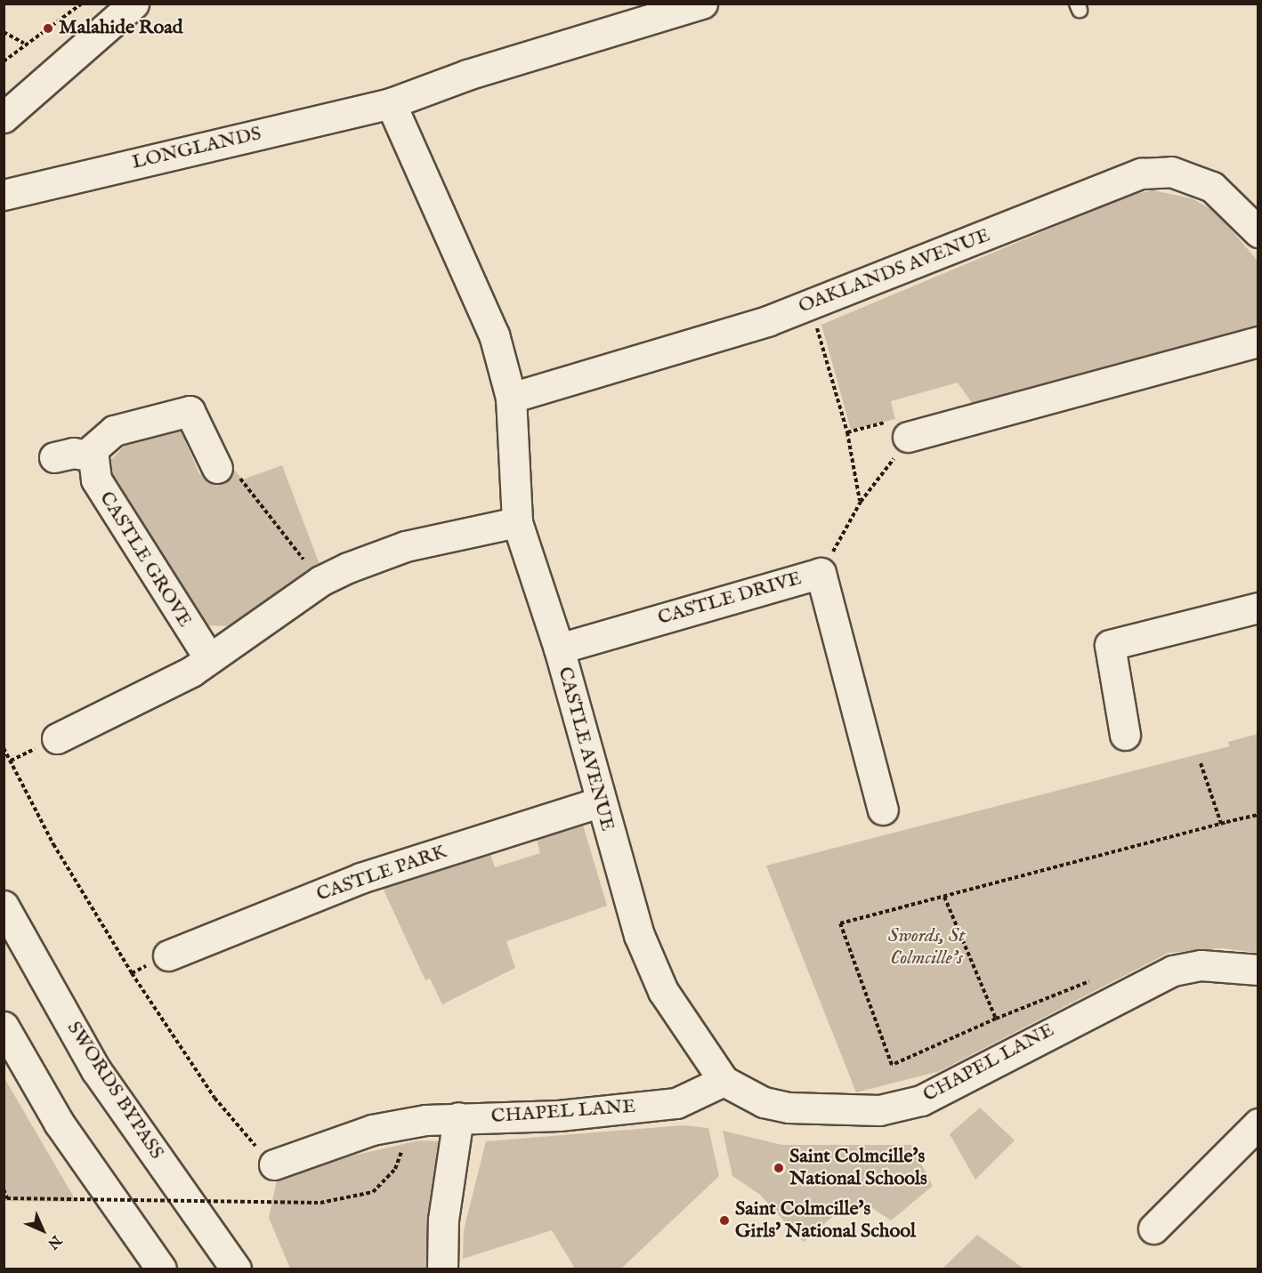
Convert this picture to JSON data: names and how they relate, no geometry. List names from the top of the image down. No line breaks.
{"streets":{"street":["LONGLANDS","OAKLANDS AVENUE","CASTLE GROVE","CASTLE DRIVE","CASTLE AVENUE","CASTLE PARK","CHAPEL LANE","SWORDS BYPASS"]},"crossings":[["OAKLANDS AVENUE","CASTLE AVENUE"],["CASTLE DRIVE","CASTLE AVENUE"],["CASTLE AVENUE","CASTLE PARK"],["CASTLE AVENUE","CHAPEL LANE"]],"parks":["Swords, St Colmcille's"],"places":["Malahide Road","Saint Colmcille's National Schools","Saint Colmcille's Girls' National School"],"north":"bottom right"}
